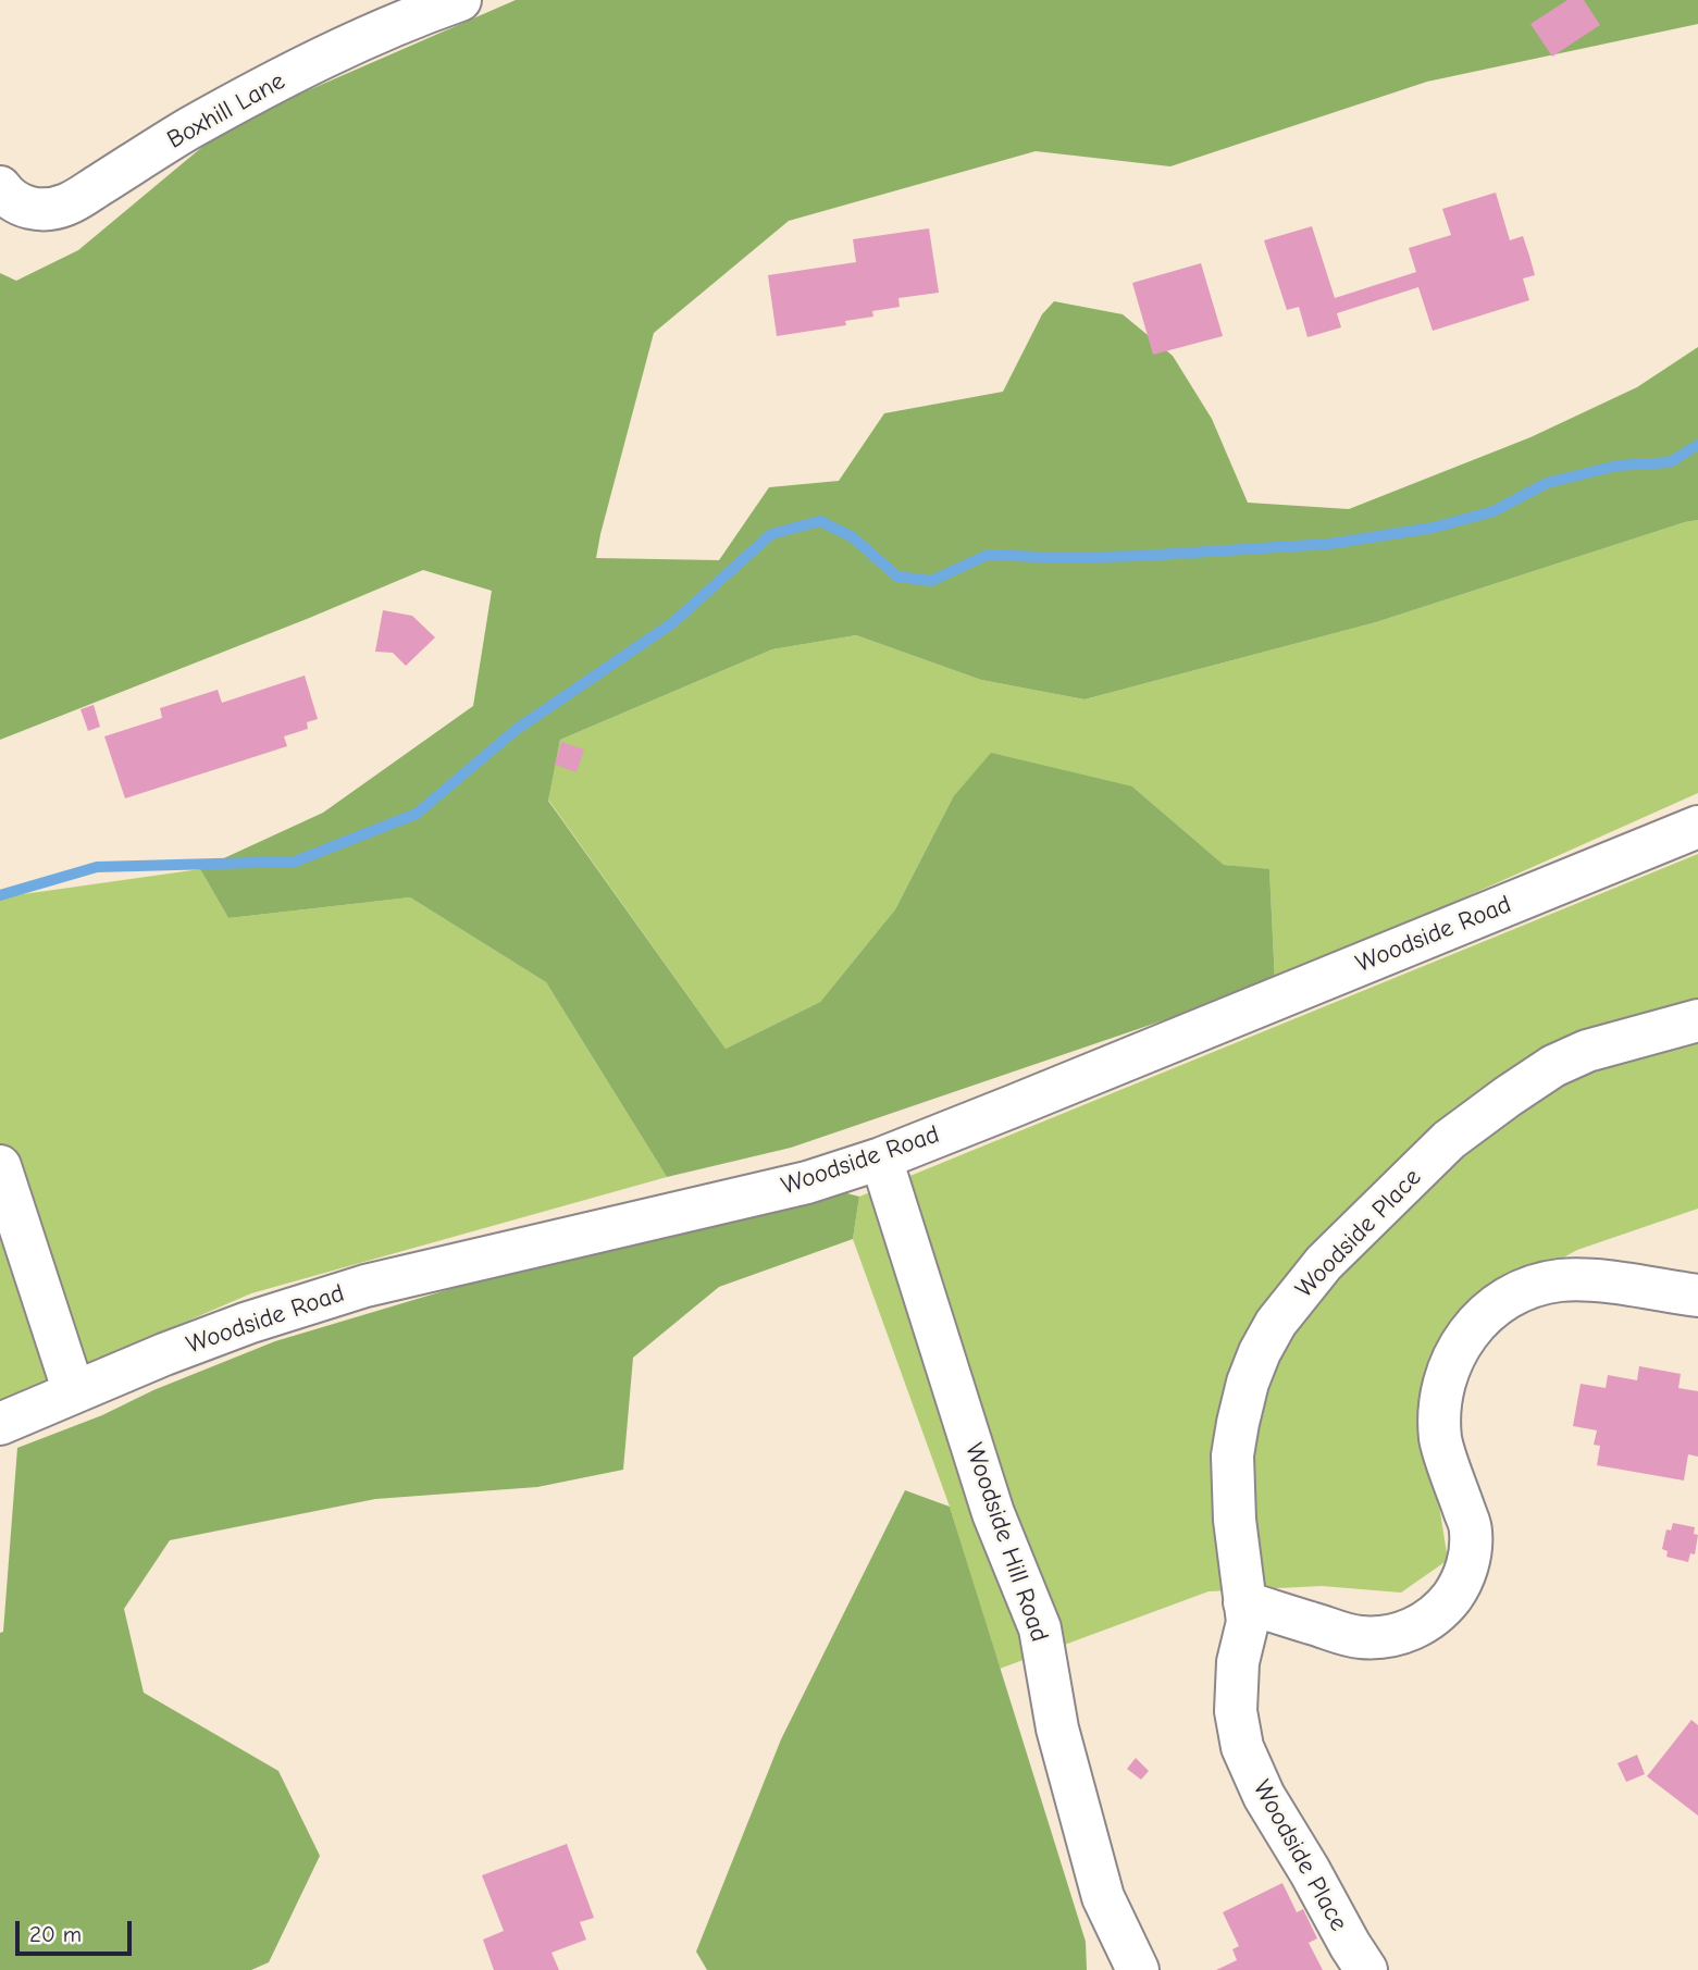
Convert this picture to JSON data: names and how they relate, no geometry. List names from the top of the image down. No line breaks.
{"streets":{"street":["Boxhill Lane","Woodside Road","Woodside Place","Woodside Hill Road"]},"crossings":[["Woodside Road","Woodside Hill Road"]],"scale_bar":"20 m"}
